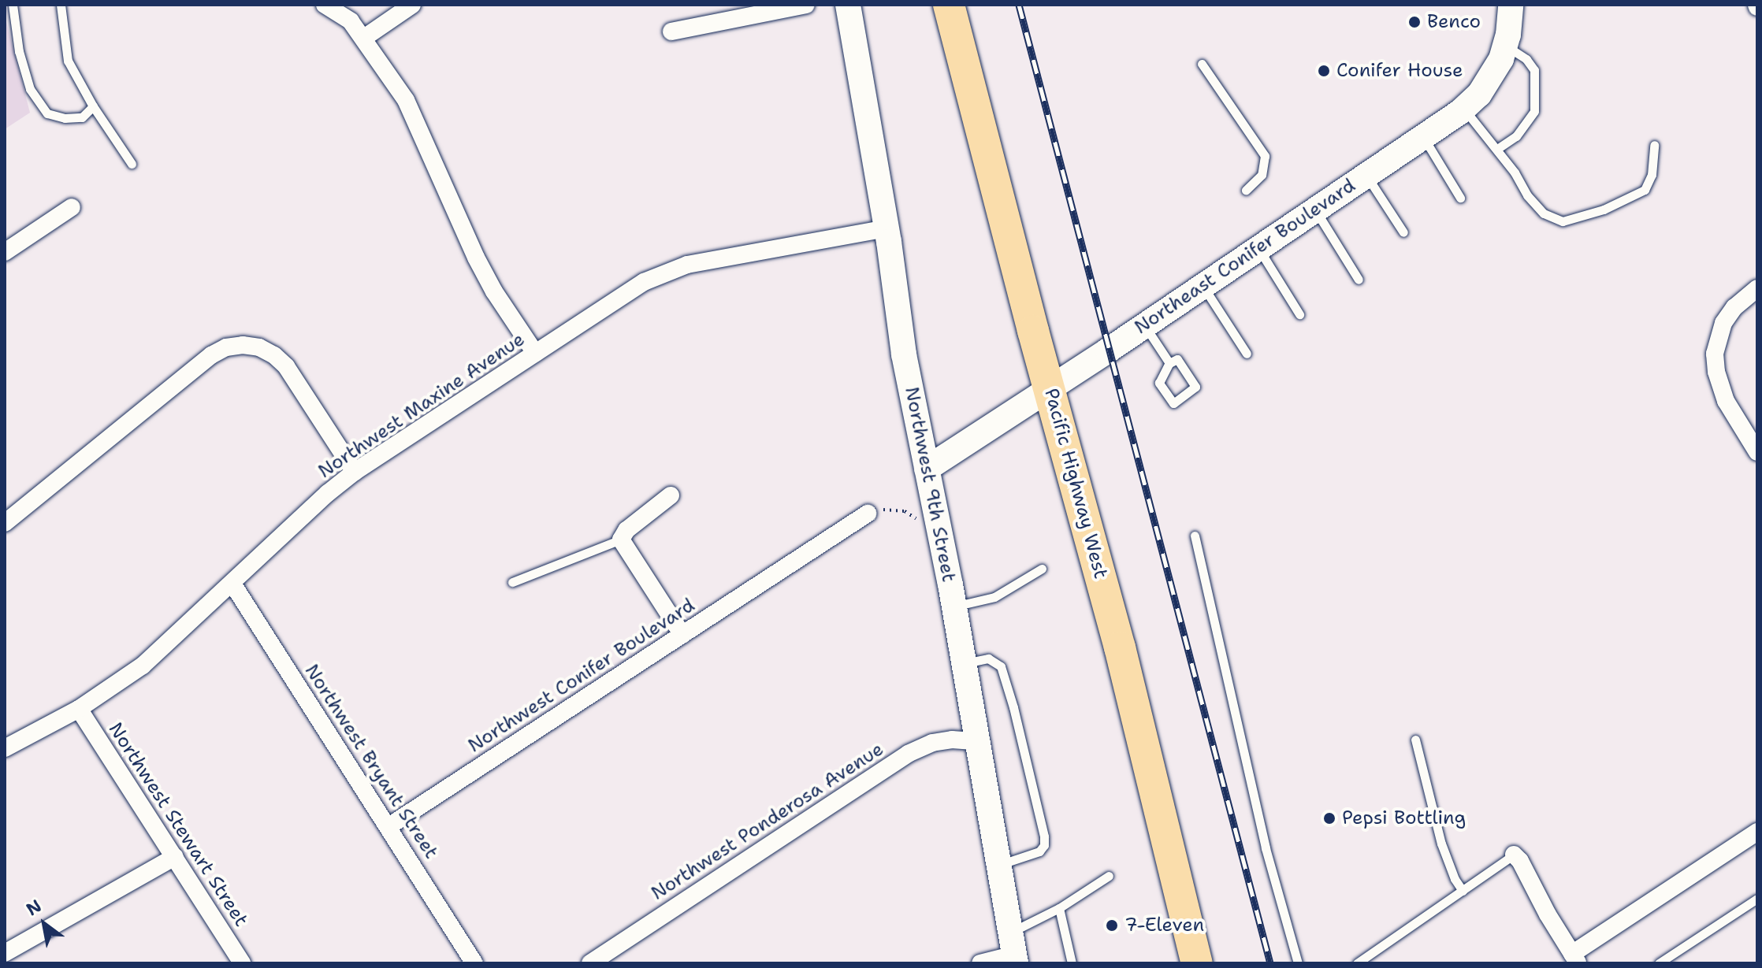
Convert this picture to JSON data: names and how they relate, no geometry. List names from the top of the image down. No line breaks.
{"streets":{"highway":["Pacific Highway West"],"street":["Northeast Conifer Boulevard","Northwest Maxine Avenue","Northwest 9th Street","Northwest Conifer Boulevard","Northwest Bryant Street","Northwest Ponderosa Avenue","Northwest Stewart Street"]},"crossings":[["Northeast Conifer Boulevard","Pacific Highway West"],["Northeast Conifer Boulevard","Northwest 9th Street"],["Northwest Maxine Avenue","Northwest 9th Street"],["Northwest Maxine Avenue","Northwest Bryant Street"],["Northwest Maxine Avenue","Northwest Stewart Street"],["Northwest 9th Street","Northwest Ponderosa Avenue"],["Northwest Conifer Boulevard","Northwest Bryant Street"]],"places":["Benco","Conifer House","Pepsi Bottling","7-Eleven"],"north":"top left"}
